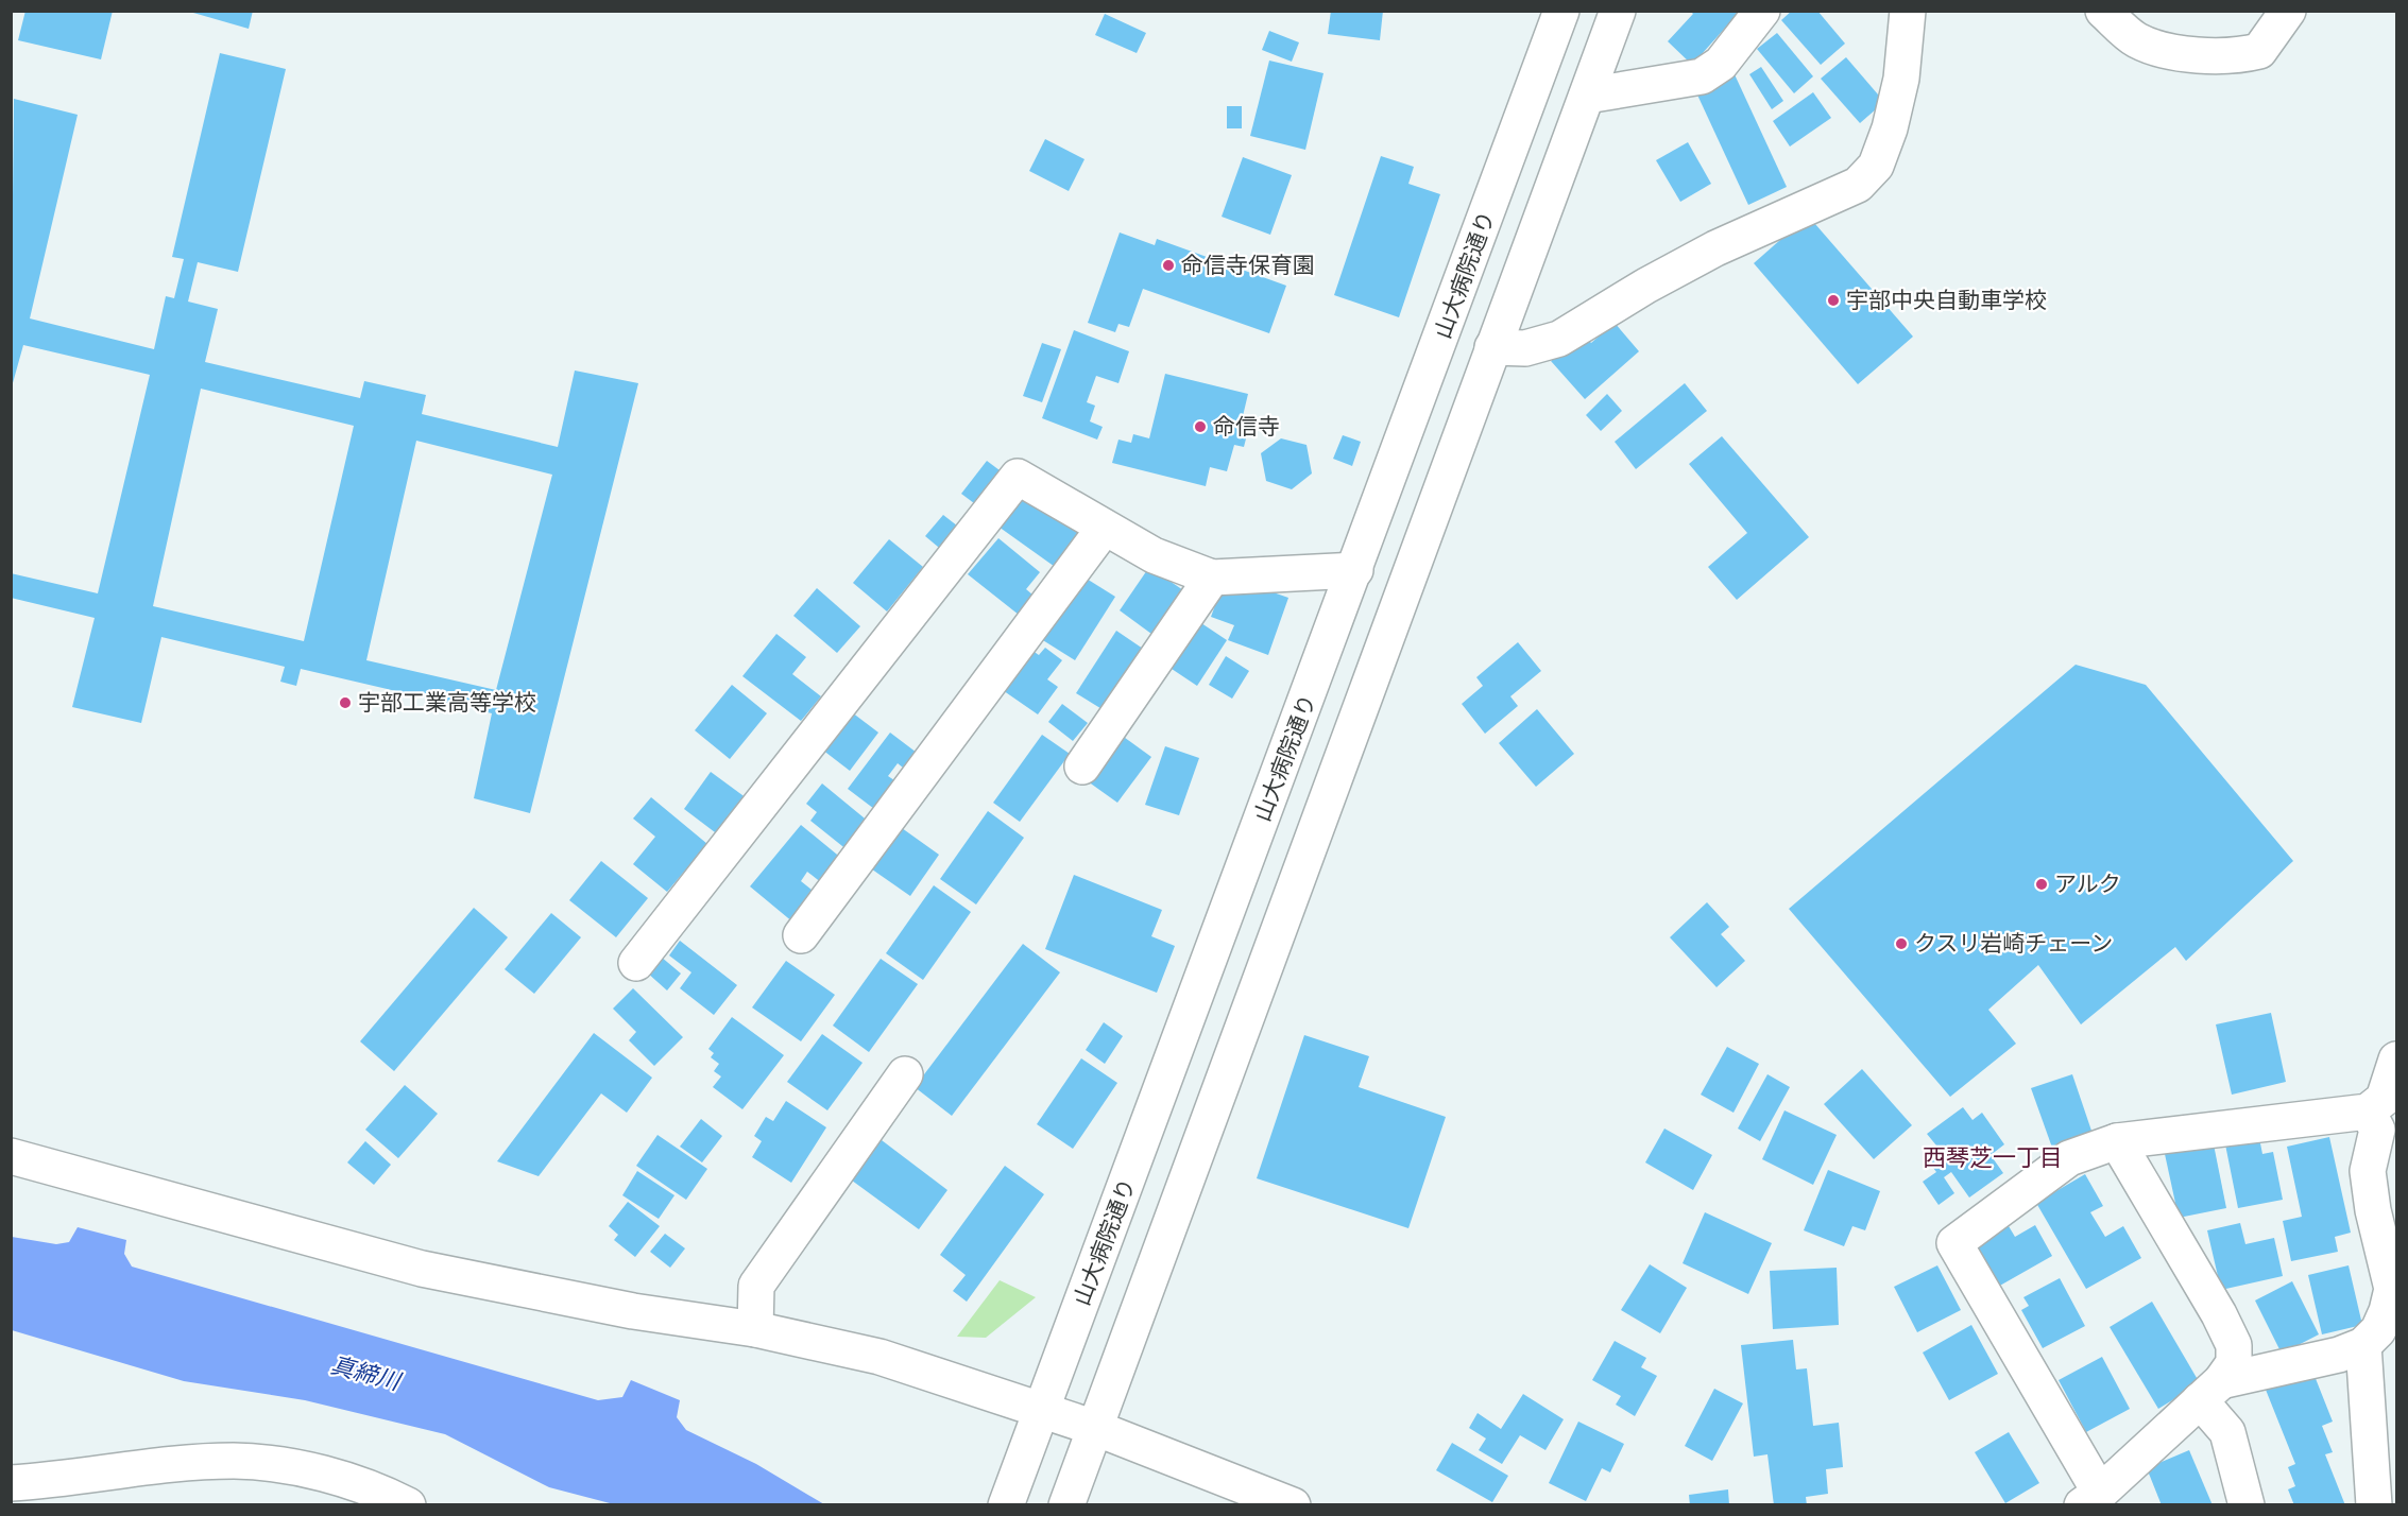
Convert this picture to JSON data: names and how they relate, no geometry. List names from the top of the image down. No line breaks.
{"streets":{"street":["山大病院通り"]},"districts":["西琴芝一丁目"],"water":["真締川"],"places":["命信寺保育園","宇部中央自動車学校","命信寺","宇部工業高等学校","アルク","クスリ岩崎チェーン"]}
